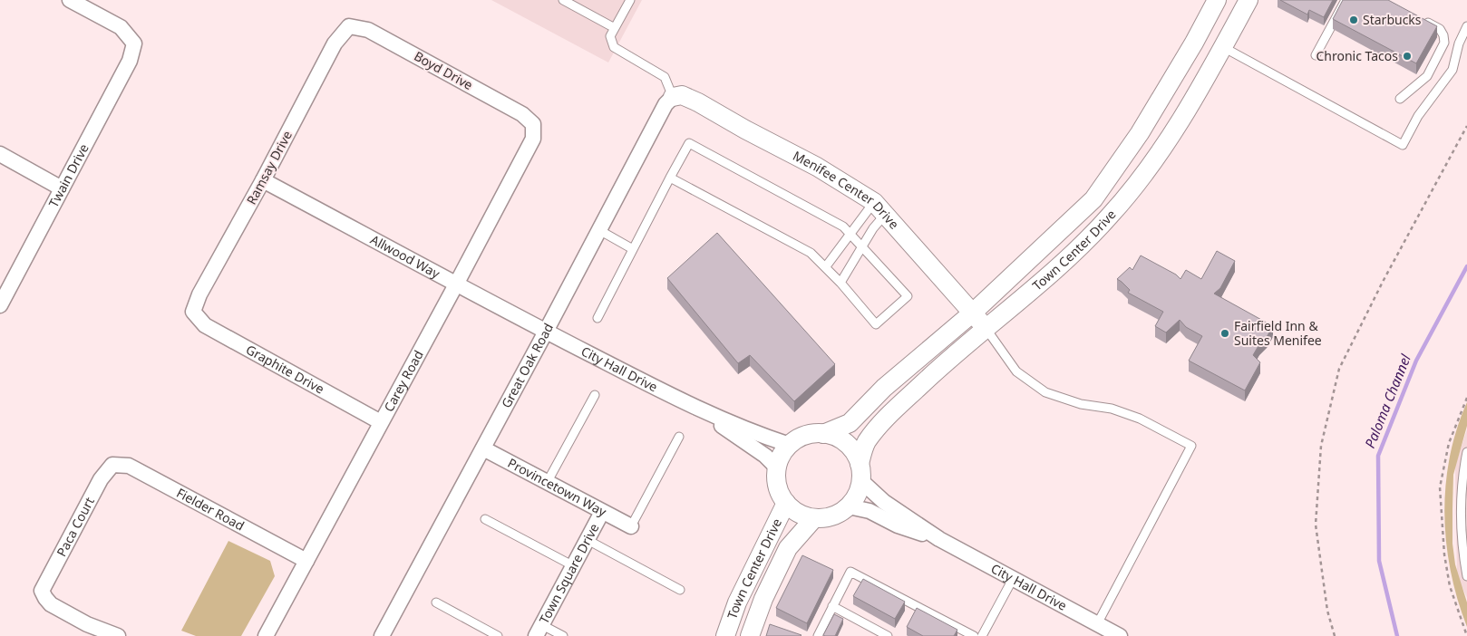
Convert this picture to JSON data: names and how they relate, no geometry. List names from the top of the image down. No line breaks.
{"streets":{"street":["Boyd Drive","Ramsay Drive","Twain Drive","Menifee Center Drive","Town Center Drive","Allwood Way","Great Oak Road","Graphite Drive","City Hall Drive","Carey Road","Provincetown Way","Fielder Road","Paca Court","Town Square Drive"]},"crossings":[["Boyd Drive","Ramsay Drive"],["Boyd Drive","Carey Road"],["Ramsay Drive","Allwood Way"],["Ramsay Drive","Graphite Drive"],["Menifee Center Drive","Town Center Drive"],["Menifee Center Drive","Great Oak Road"],["Town Center Drive","City Hall Drive"],["Allwood Way","Great Oak Road"],["Allwood Way","City Hall Drive"],["Allwood Way","Carey Road"],["Great Oak Road","City Hall Drive"],["Great Oak Road","Provincetown Way"],["Graphite Drive","Carey Road"],["Carey Road","Fielder Road"],["Provincetown Way","Town Square Drive"],["Fielder Road","Paca Court"]],"water":["Paloma Channel"],"places":["Starbucks","Chronic Tacos","Fairfield Inn & Suites Menifee"]}
